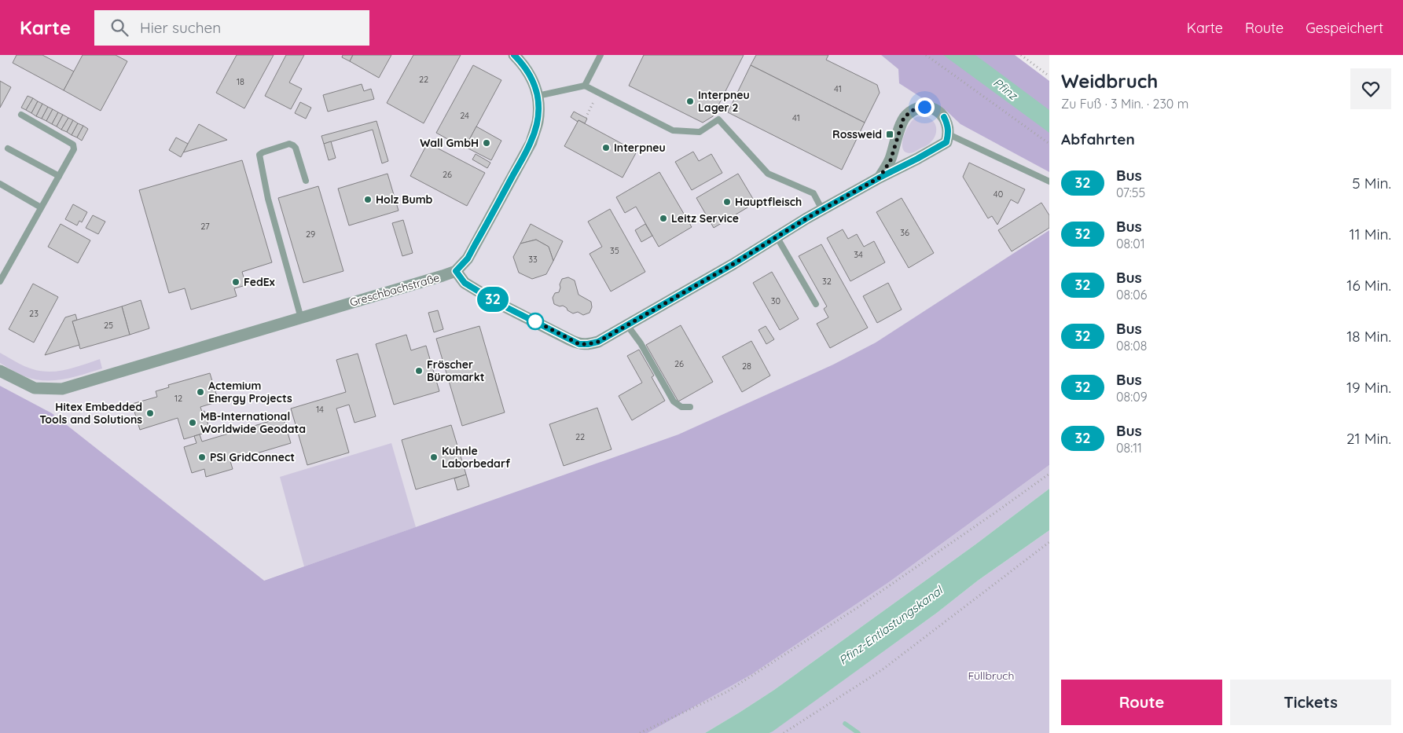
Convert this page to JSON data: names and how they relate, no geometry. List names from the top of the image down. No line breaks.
{"streets":{"street":["Greschbachstraße"]},"water":["Pfinz","Pfinz-Entlastungskanal"],"parks":["Füllbruch"],"places":{"other":["Interpneu Lager 2","Wall GmbH","Interpneu","Holz Bumb","Hauptfleisch","Leitz Service","FedEx","Fröscher Büromarkt","Actemium Energy Projects","Hitex Embedded Tools and Solutions","MB-International Worldwide Geodata","PSI GridConnect","Kuhnle Laborbedarf"],"transit":["Rossweid"]},"lines":["bus line 32"],"house_numbers":["22","18","41","24","41","26","40","27","36","29","35","34","33","32","30","23","25","26","28","12","14","22"],"page":{"header":"Karte","search":"Hier suchen","nav":["Karte","Route","Gespeichert"],"on_map":"32","heading":[["Weidbruch","Zu Fuß · 3 Min. · 230 m"],"Abfahrten"],"list":[{"mark":"32","name":"Bus","note":"07:55","value":"5 Min."},{"mark":"32","name":"Bus","note":"08:01","value":"11 Min."},{"mark":"32","name":"Bus","note":"08:06","value":"16 Min."},{"mark":"32","name":"Bus","note":"08:08","value":"18 Min."},{"mark":"32","name":"Bus","note":"08:09","value":"19 Min."},{"mark":"32","name":"Bus","note":"08:11","value":"21 Min."}],"buttons":["Route","Tickets"]}}
